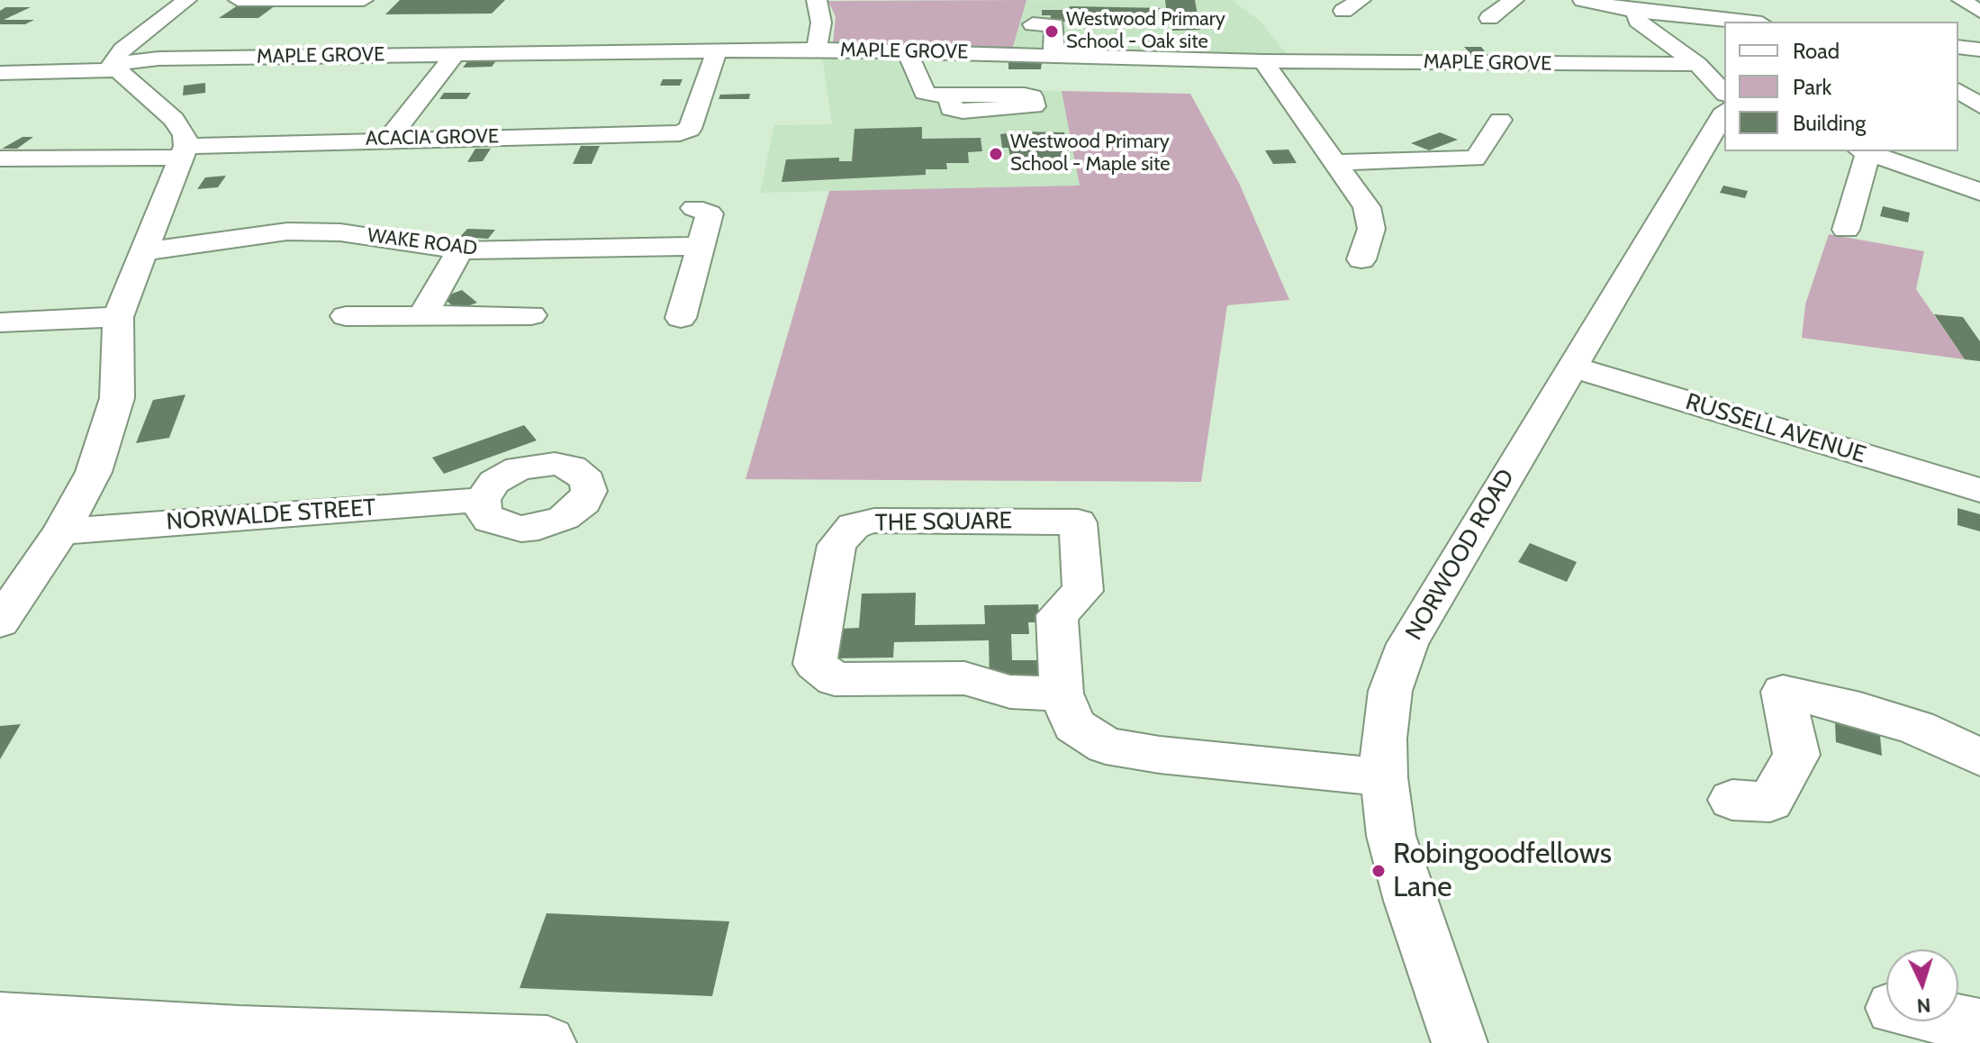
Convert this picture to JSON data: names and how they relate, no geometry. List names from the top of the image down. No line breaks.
{"streets":{"street":["MAPLE GROVE","ACACIA GROVE","WAKE ROAD","RUSSELL AVENUE","NORWALDE STREET","THE SQUARE","NORWOOD ROAD"]},"crossings":[["MAPLE GROVE","ACACIA GROVE"],["RUSSELL AVENUE","NORWOOD ROAD"]],"places":["Westwood Primary School - Oak site","Westwood Primary School - Maple site","Robingoodfellows Lane"],"legend":["Road","Park","Building"],"north":"bottom"}
